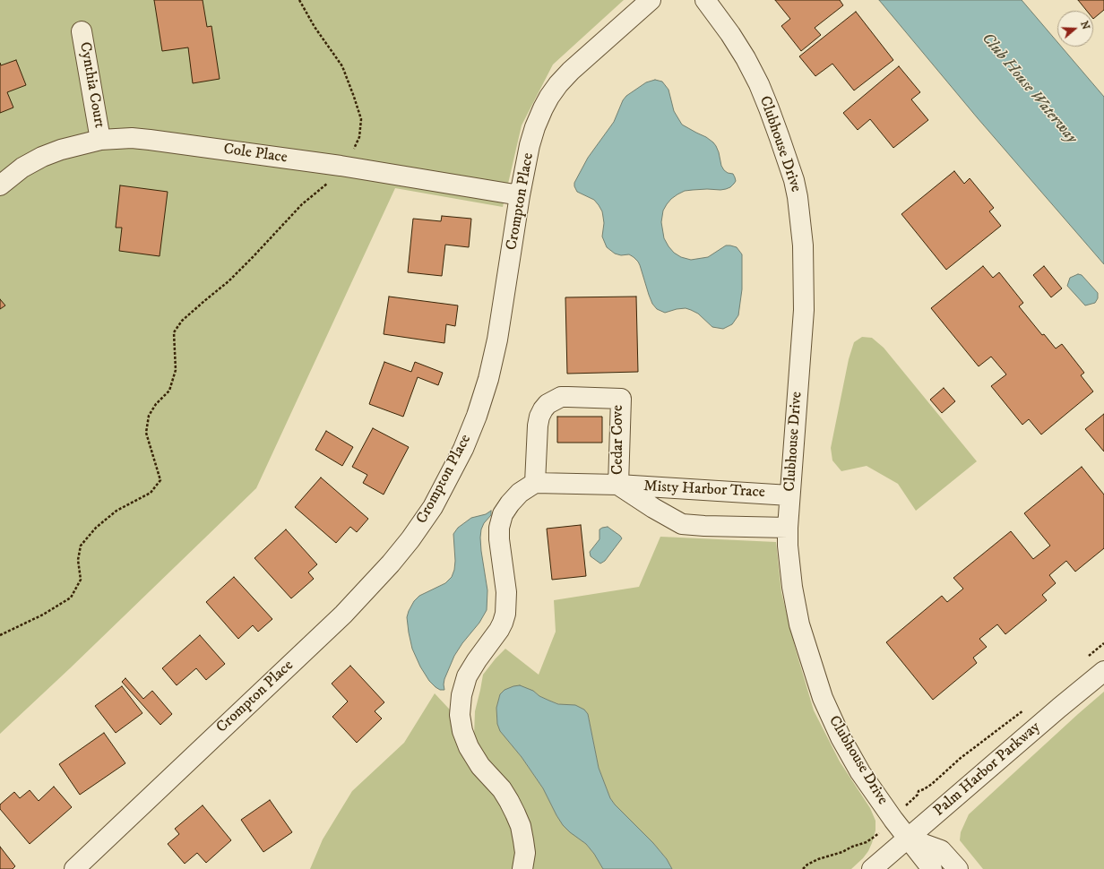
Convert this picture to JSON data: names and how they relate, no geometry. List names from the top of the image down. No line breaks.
{"streets":{"street":["Cynthia Court","Clubhouse Drive","Cole Place","Crompton Place","Cedar Cove","Misty Harbor Trace","Palm Harbor Parkway"]},"crossings":[["Cynthia Court","Cole Place"],["Clubhouse Drive","Misty Harbor Trace"],["Clubhouse Drive","Palm Harbor Parkway"],["Cole Place","Crompton Place"],["Cedar Cove","Misty Harbor Trace"]],"water":["Club House Waterway"],"north":"right"}
